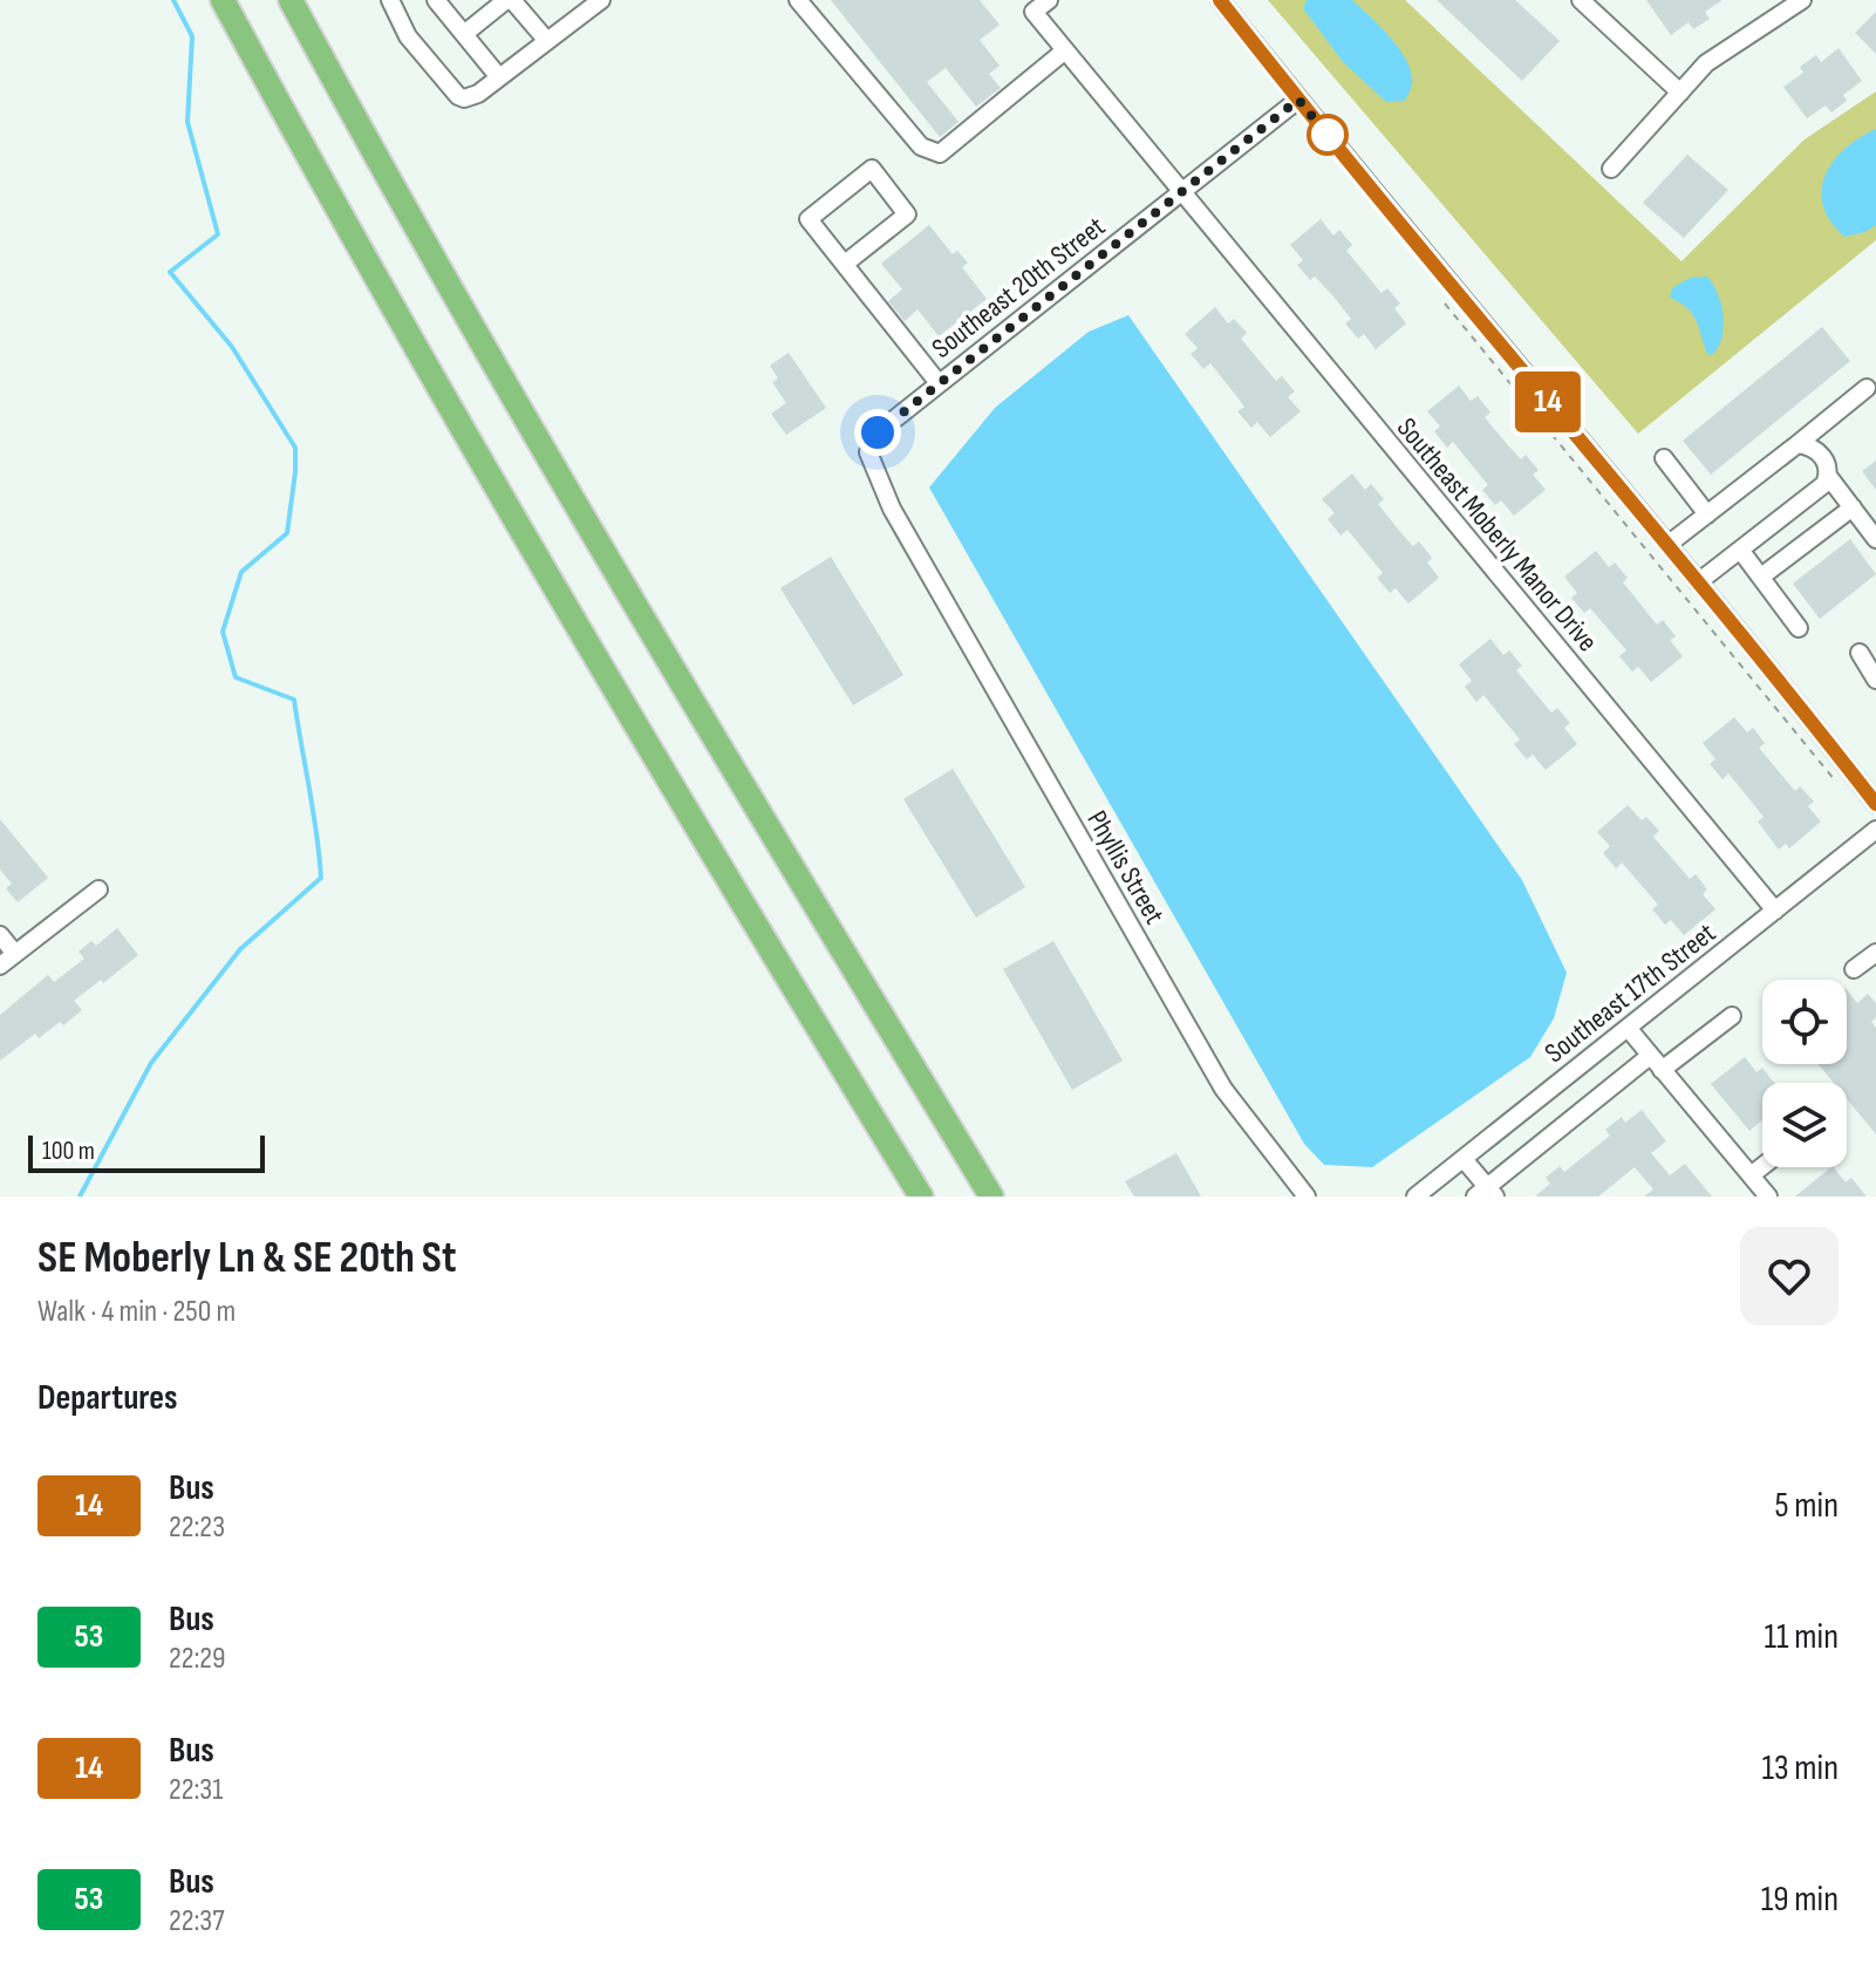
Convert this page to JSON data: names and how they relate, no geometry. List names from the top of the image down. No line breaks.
{"streets":{"street":["Southeast 20th Street","Southeast Moberly Manor Drive","Phyllis Street","Southeast 17th Street"]},"crossings":[["Southeast 20th Street","Southeast Moberly Manor Drive"],["Southeast 20th Street","Phyllis Street"],["Southeast Moberly Manor Drive","Southeast 17th Street"]],"lines":["bus line 14"],"scale_bar":"100 m","page":{"on_map":"14","scale":"100 m","heading":[["SE Moberly Ln & SE 20th St","Walk · 4 min · 250 m"],"Departures"],"list":[{"mark":"14","name":"Bus","note":"22:23","value":"5 min"},{"mark":"53","name":"Bus","note":"22:29","value":"11 min"},{"mark":"14","name":"Bus","note":"22:31","value":"13 min"},{"mark":"53","name":"Bus","note":"22:37","value":"19 min"}]}}
